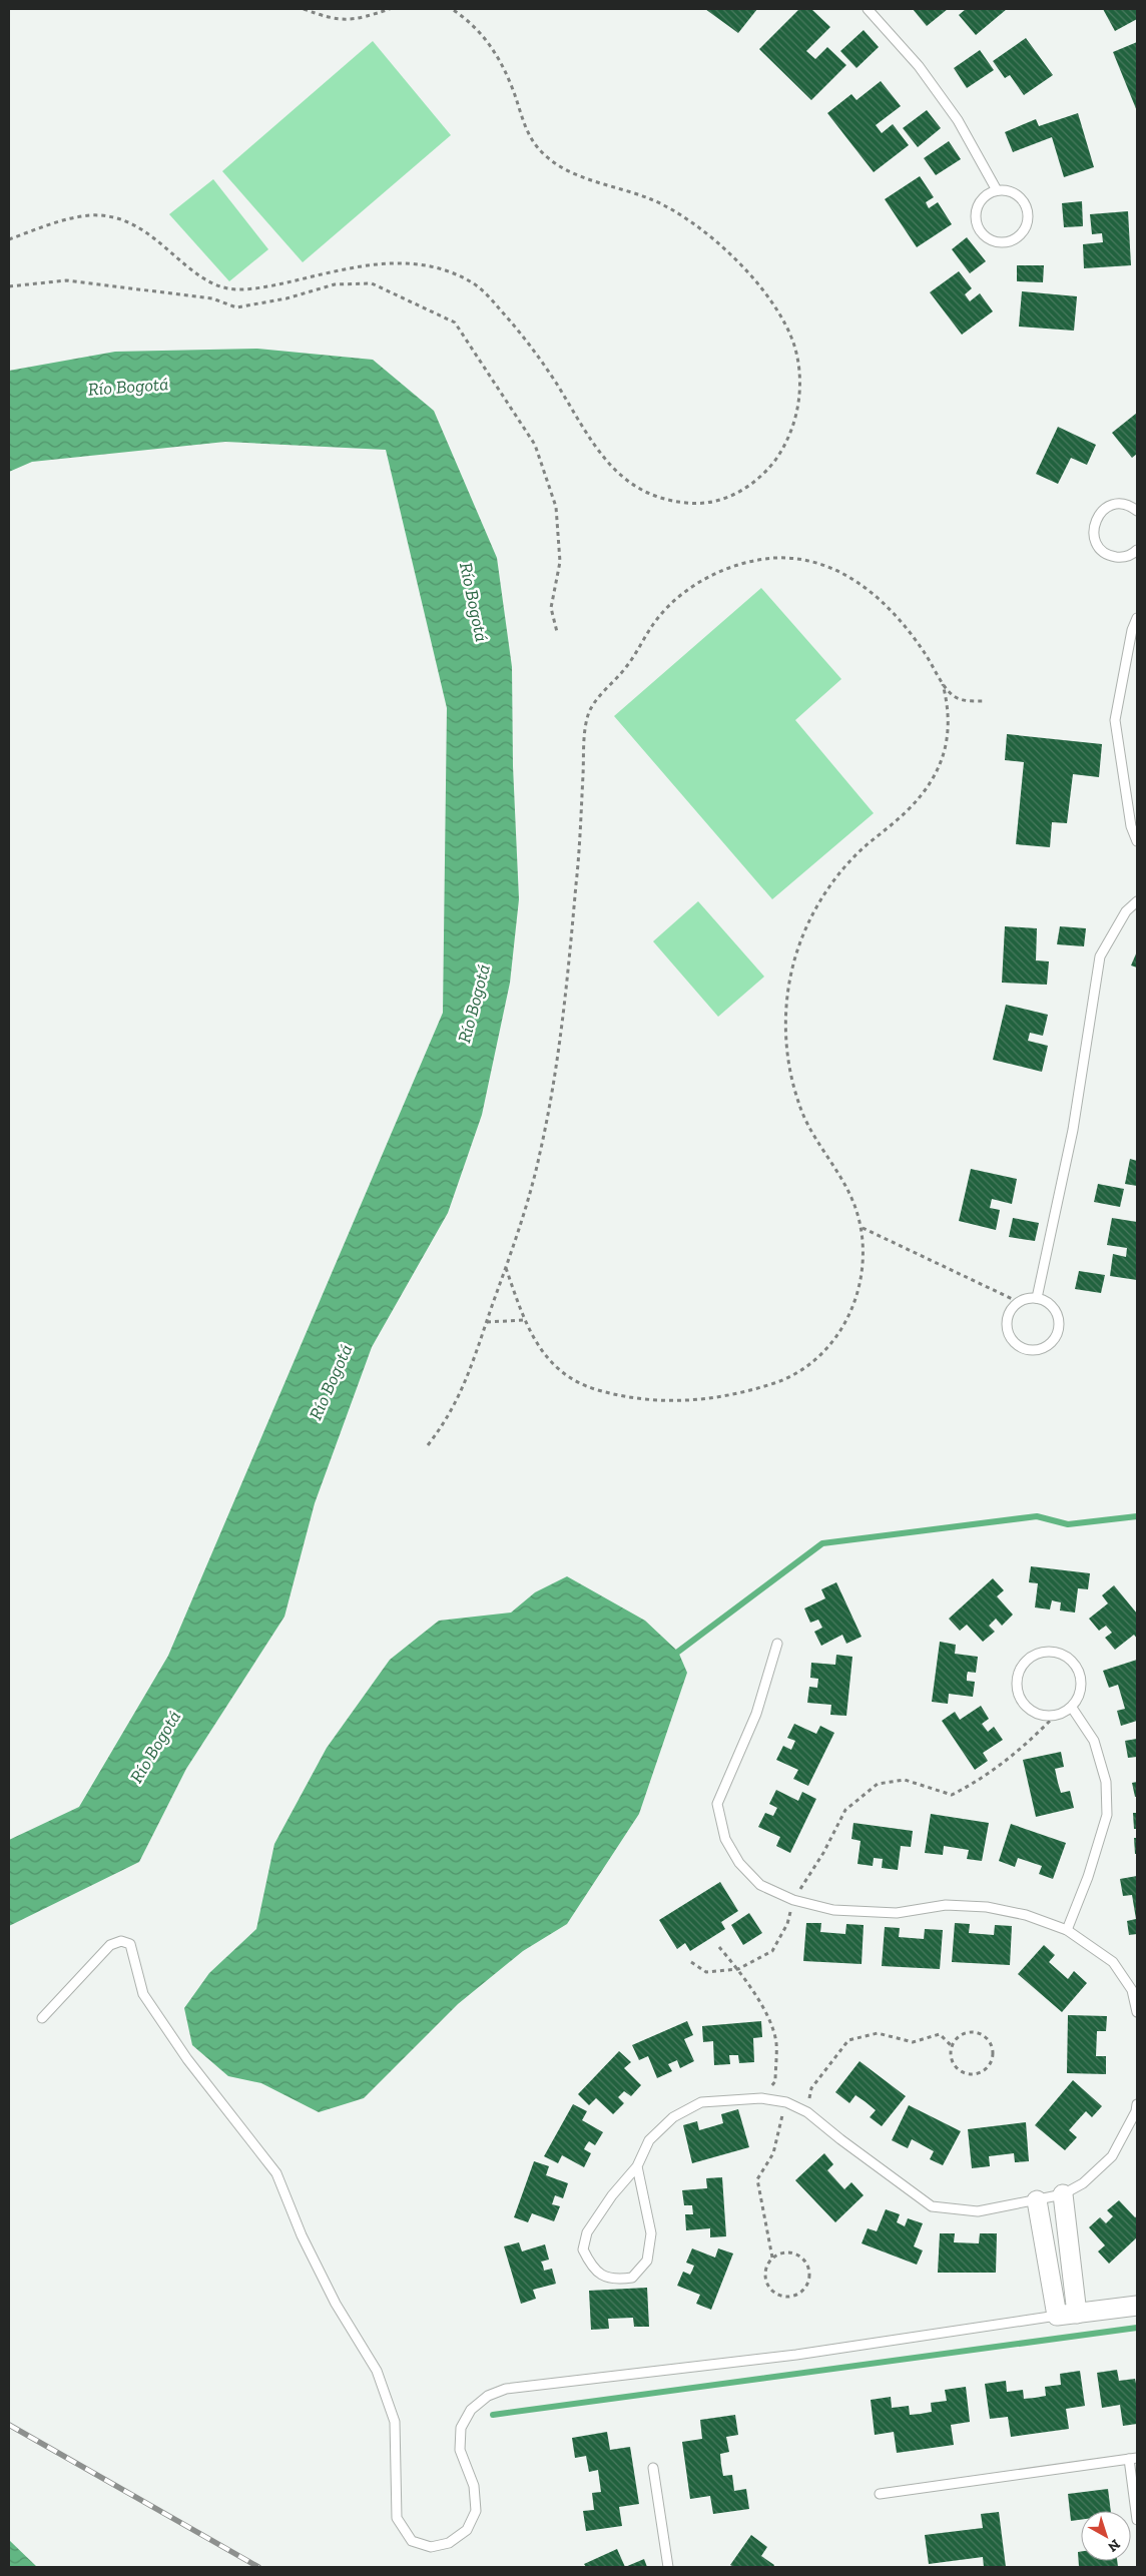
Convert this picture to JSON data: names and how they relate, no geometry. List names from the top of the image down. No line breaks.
{"water":["Río Bogotá"],"north":"bottom right"}
